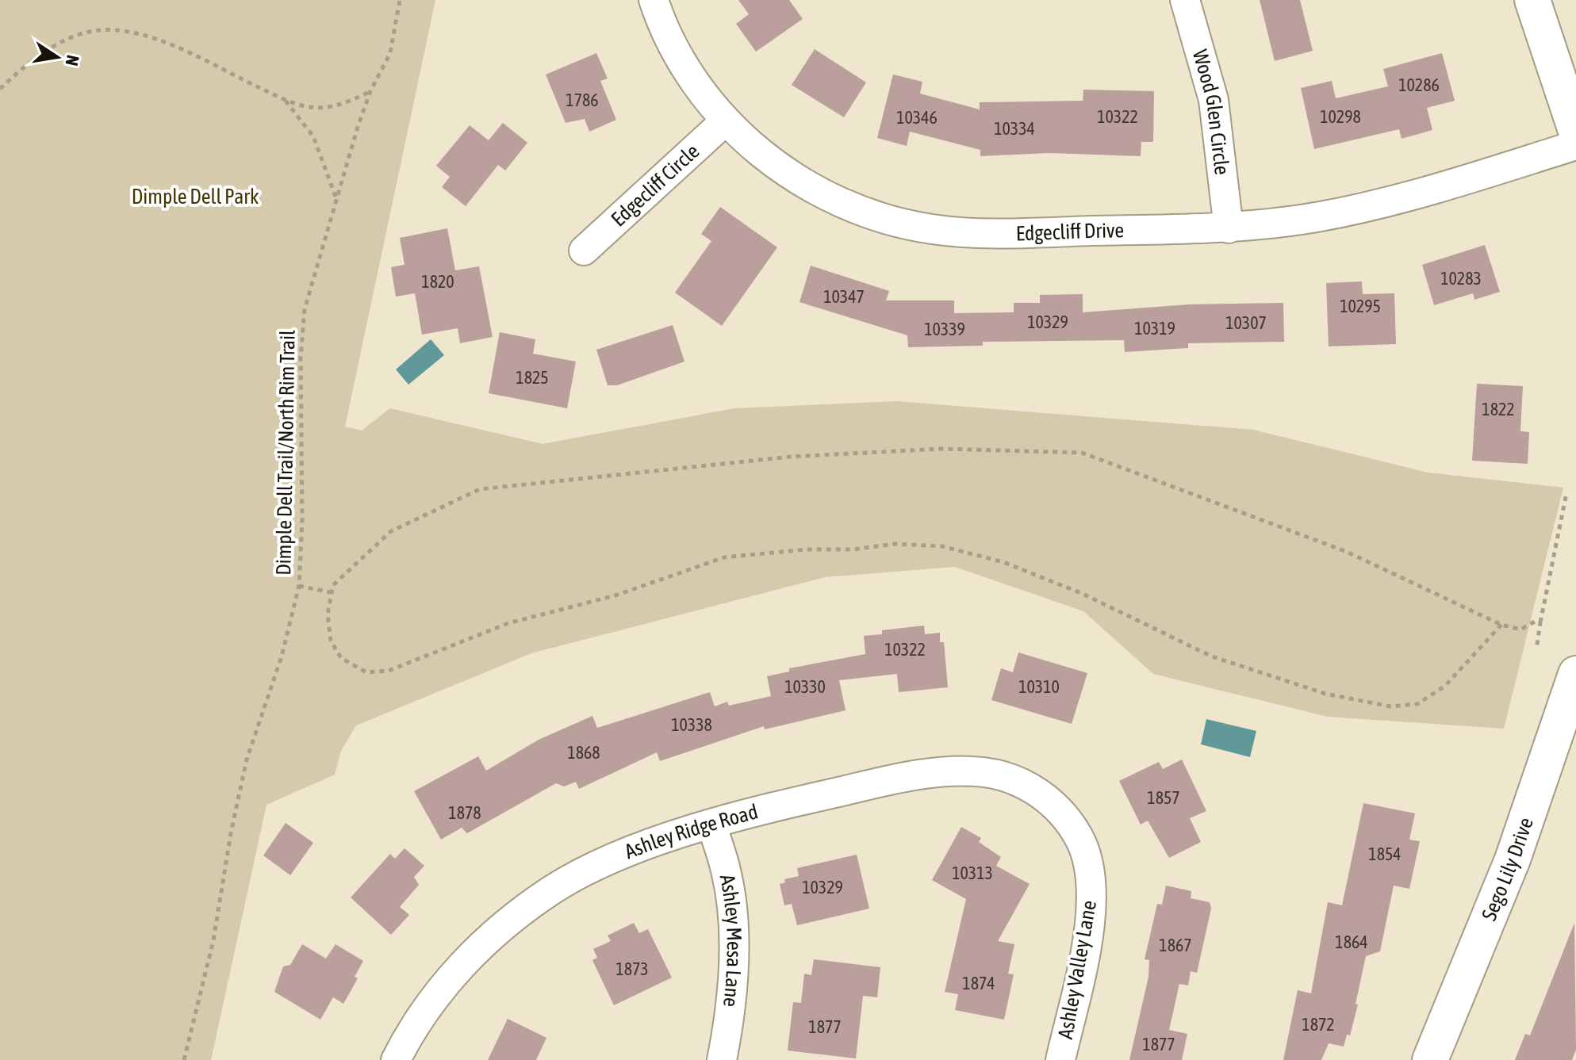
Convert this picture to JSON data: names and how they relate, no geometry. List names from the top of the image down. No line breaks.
{"streets":{"street":["Wood Glen Circle","Edgecliff Circle","Edgecliff Drive","Ashley Ridge Road","Sego Lily Drive","Ashley Mesa Lane","Ashley Valley Lane"],"path":["Dimple Dell Trail/North Rim Trail"]},"crossings":[["Wood Glen Circle","Edgecliff Drive"],["Edgecliff Circle","Edgecliff Drive"],["Ashley Ridge Road","Ashley Mesa Lane"],["Ashley Ridge Road","Ashley Valley Lane"]],"parks":["Dimple Dell Park"],"house_numbers":["10286","1786","10322","10298","10346","10334","10283","1820","10347","10295","10329","10307","10319","10339","1825","1822","10322","10330","10310","10338","1868","1857","1878","1854","10313","10329","1864","1867","1873","1874","1872","1877","1877"],"north":"right"}
